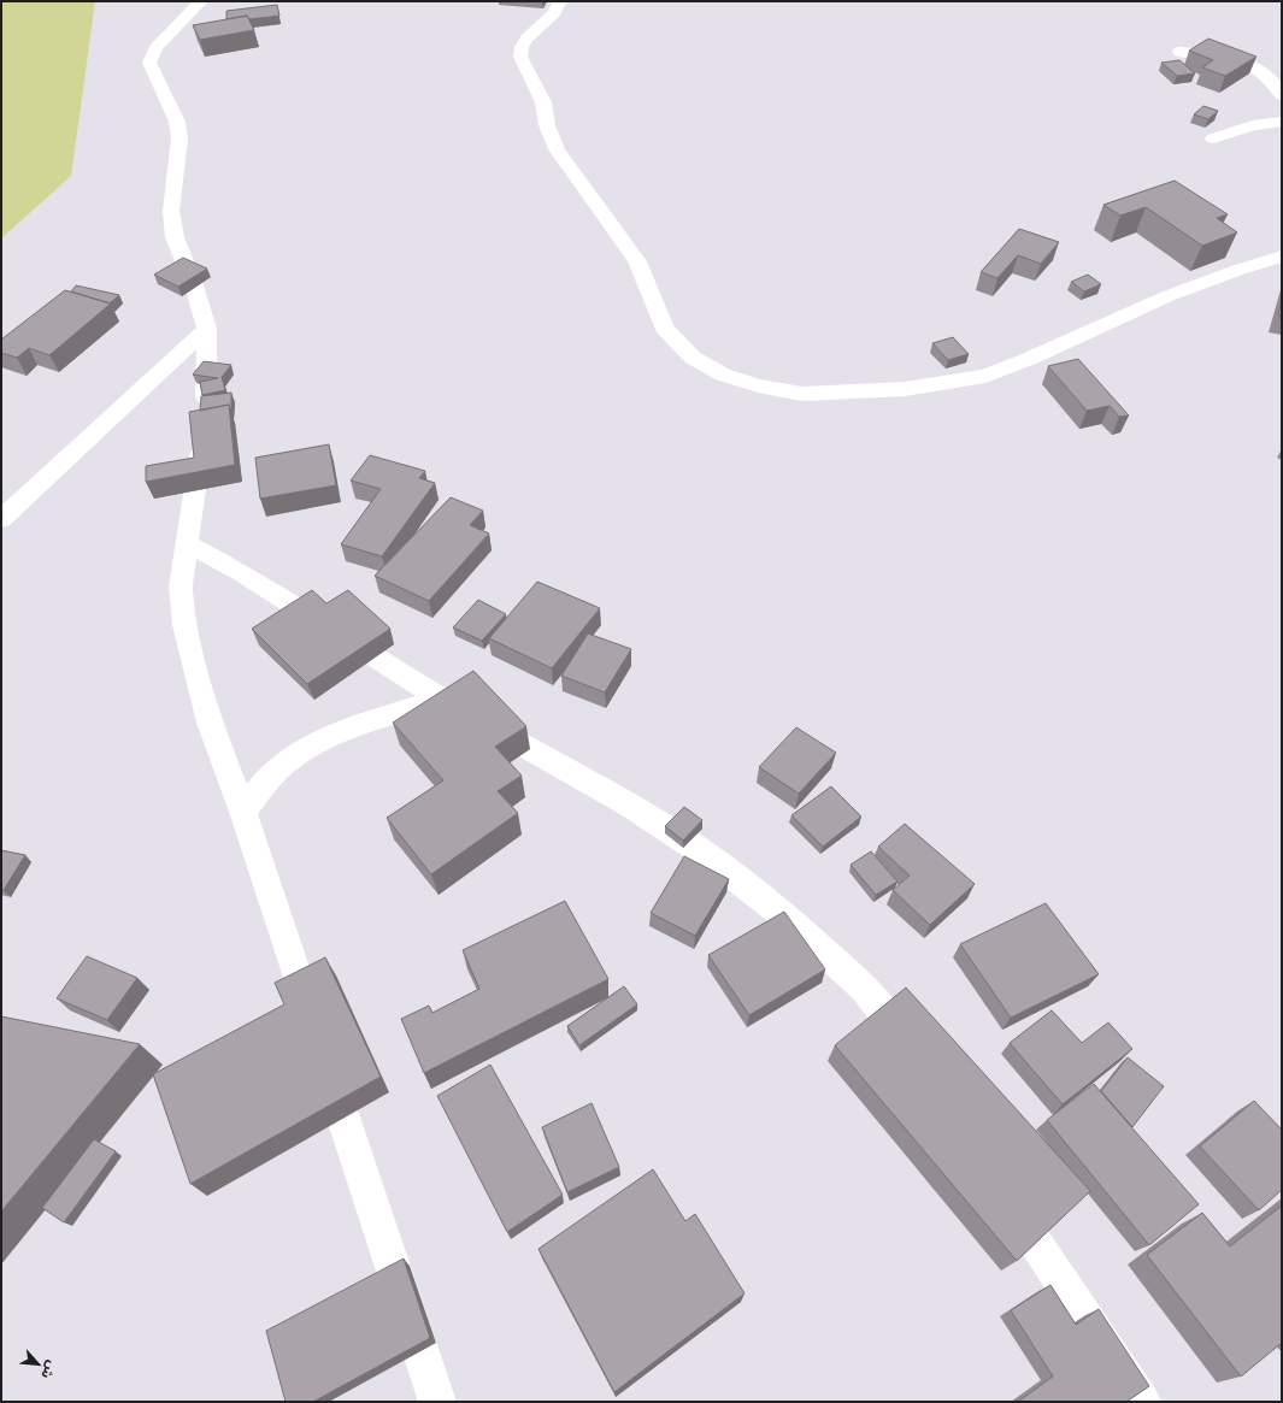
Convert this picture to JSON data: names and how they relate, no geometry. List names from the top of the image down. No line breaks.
{"north":"bottom right"}
